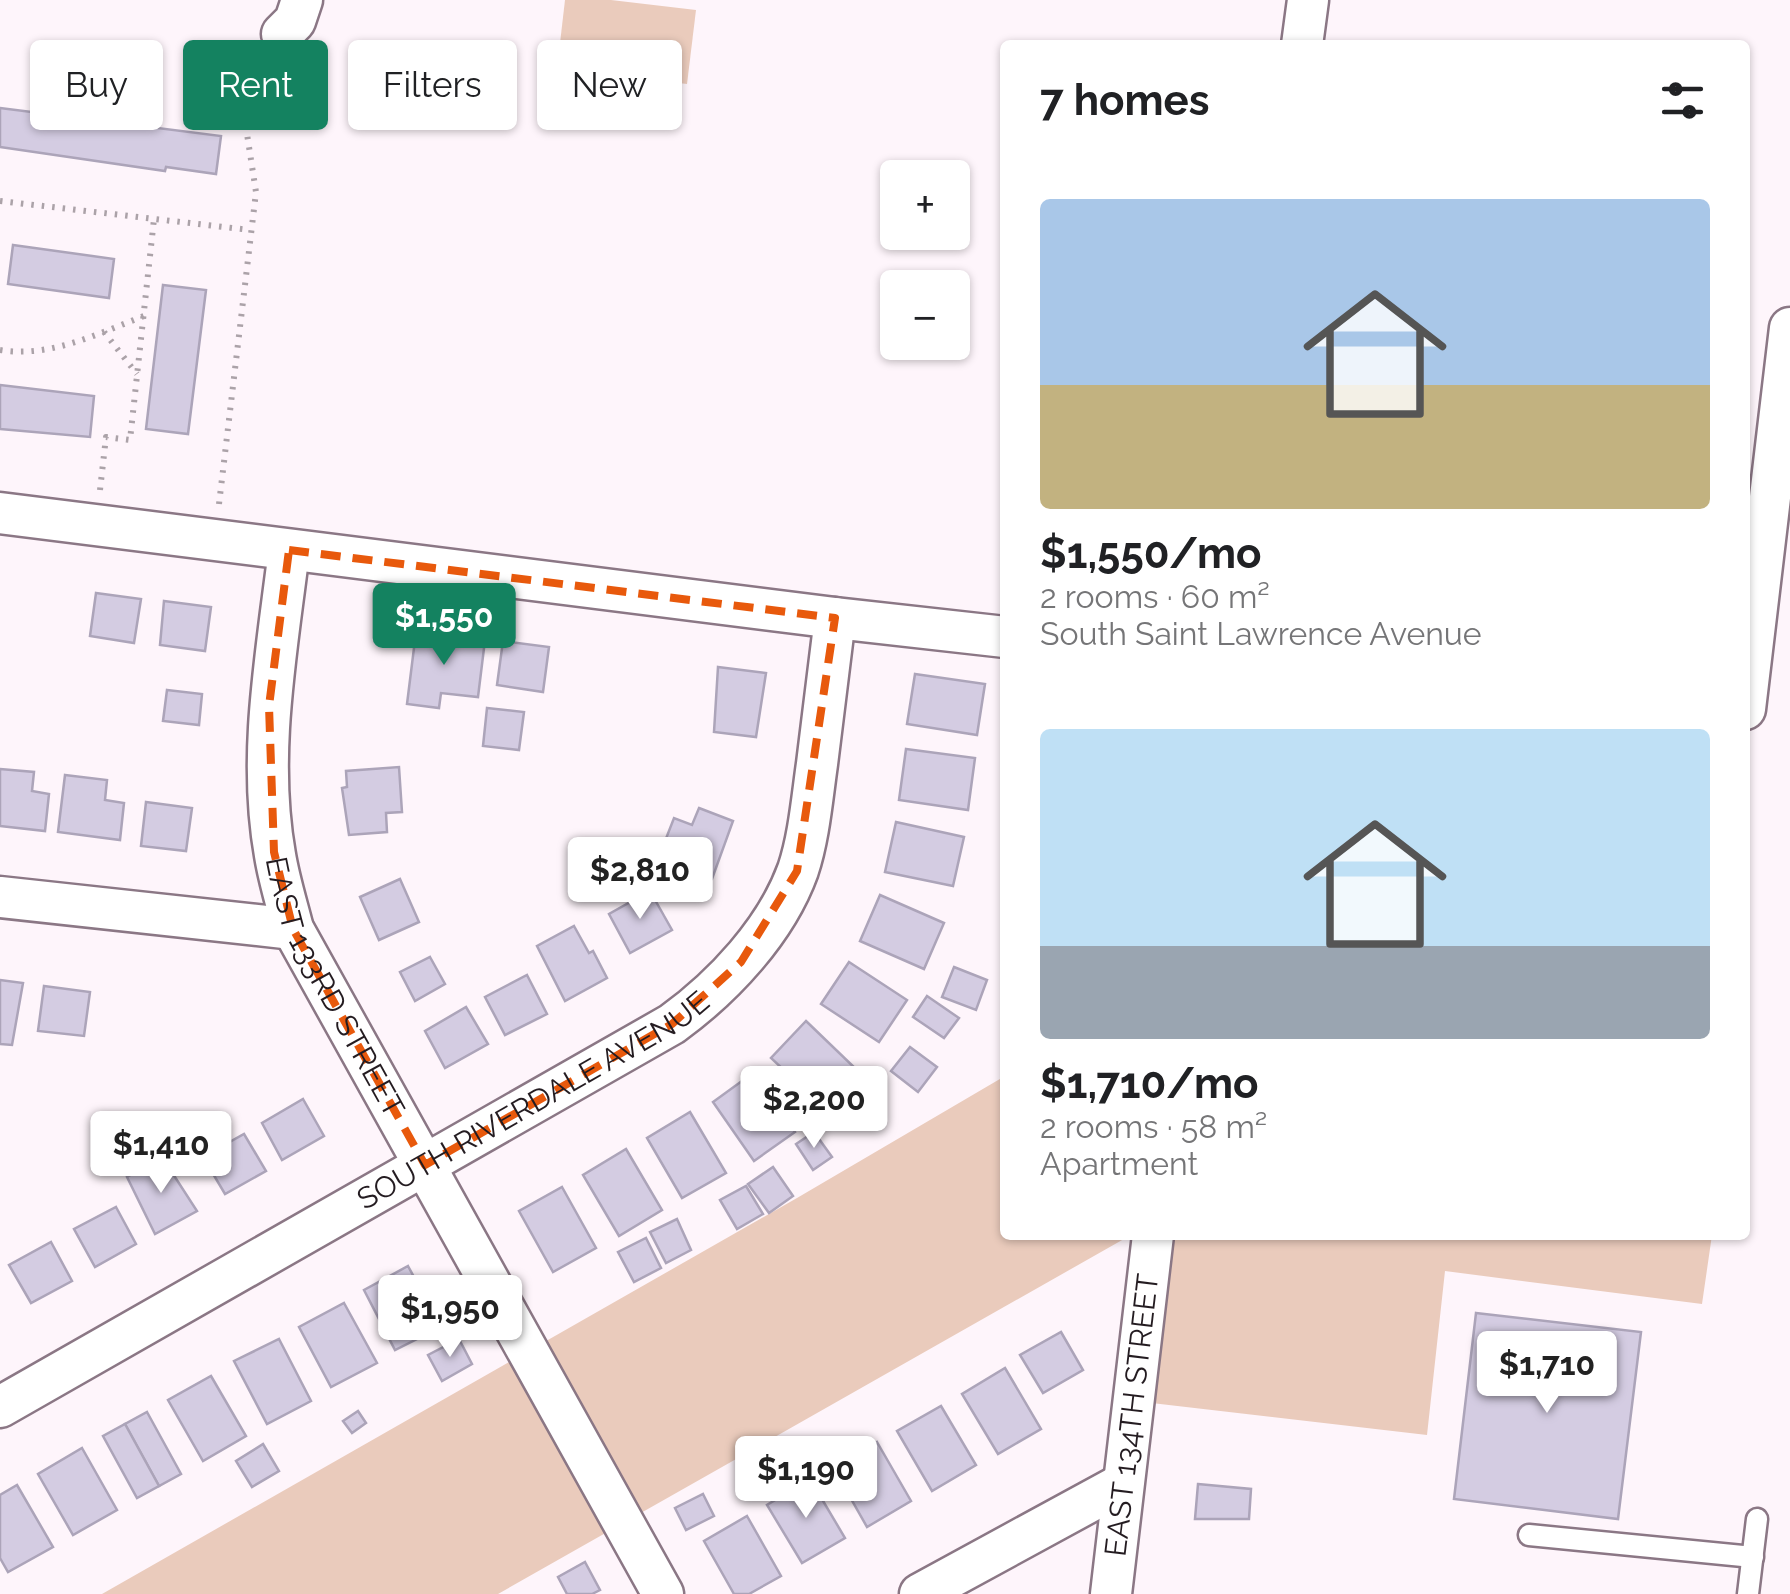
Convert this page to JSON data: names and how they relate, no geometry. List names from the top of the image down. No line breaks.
{"streets":{"street":["EAST 133RD STREET","SOUTH RIVERDALE AVENUE","EAST 134TH STREET"]},"crossings":[["EAST 133RD STREET","SOUTH RIVERDALE AVENUE"]],"page":{"chip":["Buy","Rent","Filters","New"],"heading":"7 homes","map_buttons":["+","−"],"list":[{"name":"$1,550/mo","note":"2 rooms · 60 m² · South Saint Lawrence Avenue"},{"name":"$1,710/mo","note":"2 rooms · 58 m² · Apartment"}],"price":["$1,550","$2,810","$2,200","$1,410","$1,950","$1,710","$1,190"]}}
